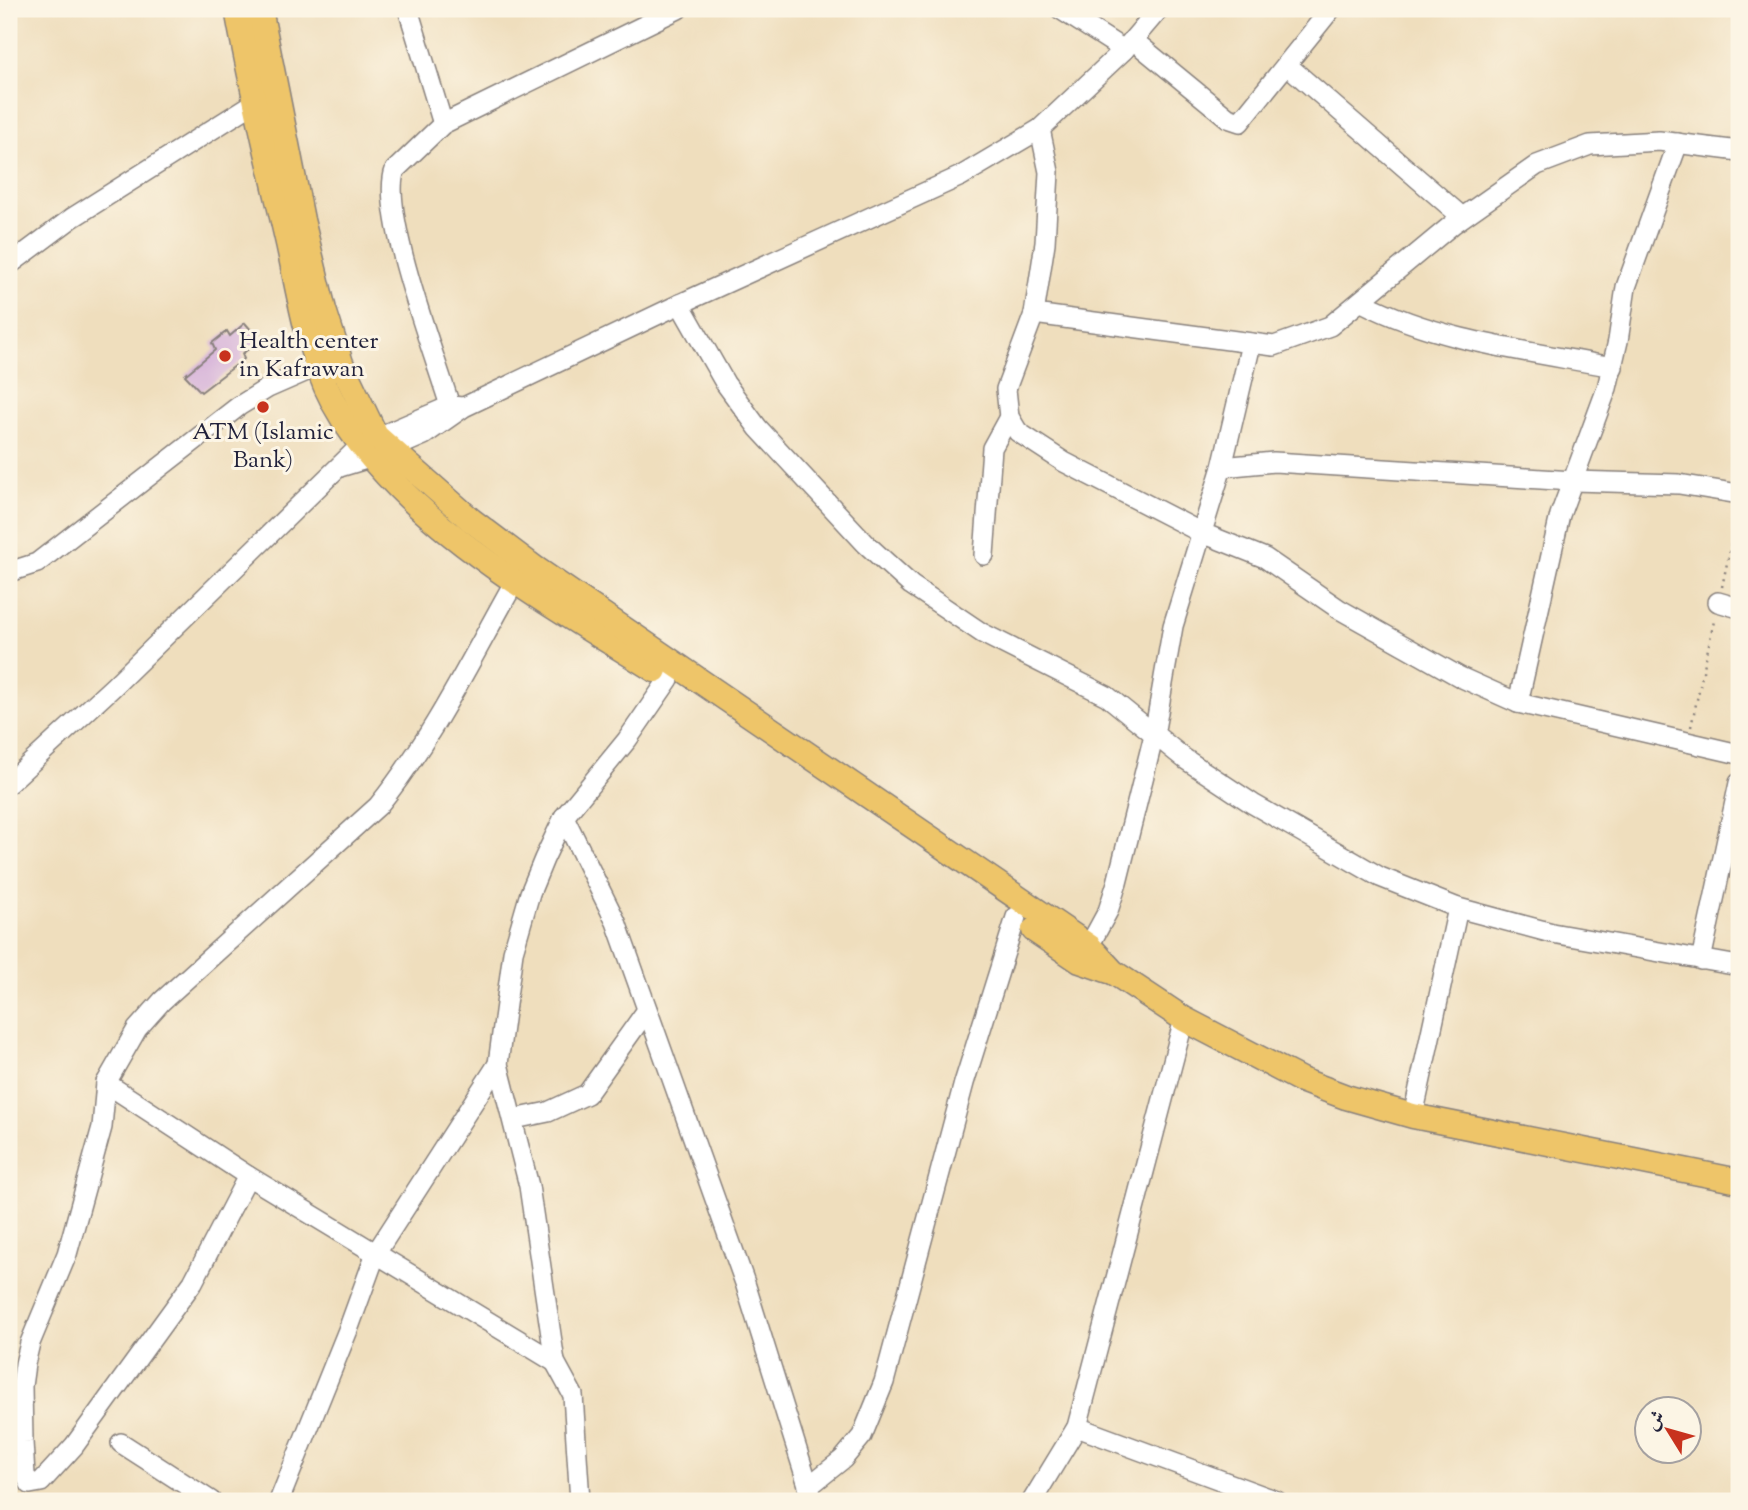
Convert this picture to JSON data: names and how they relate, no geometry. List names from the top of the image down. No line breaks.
{"places":["Health center in Kafrawan","ATM (Islamic Bank)"],"north":"top left"}
